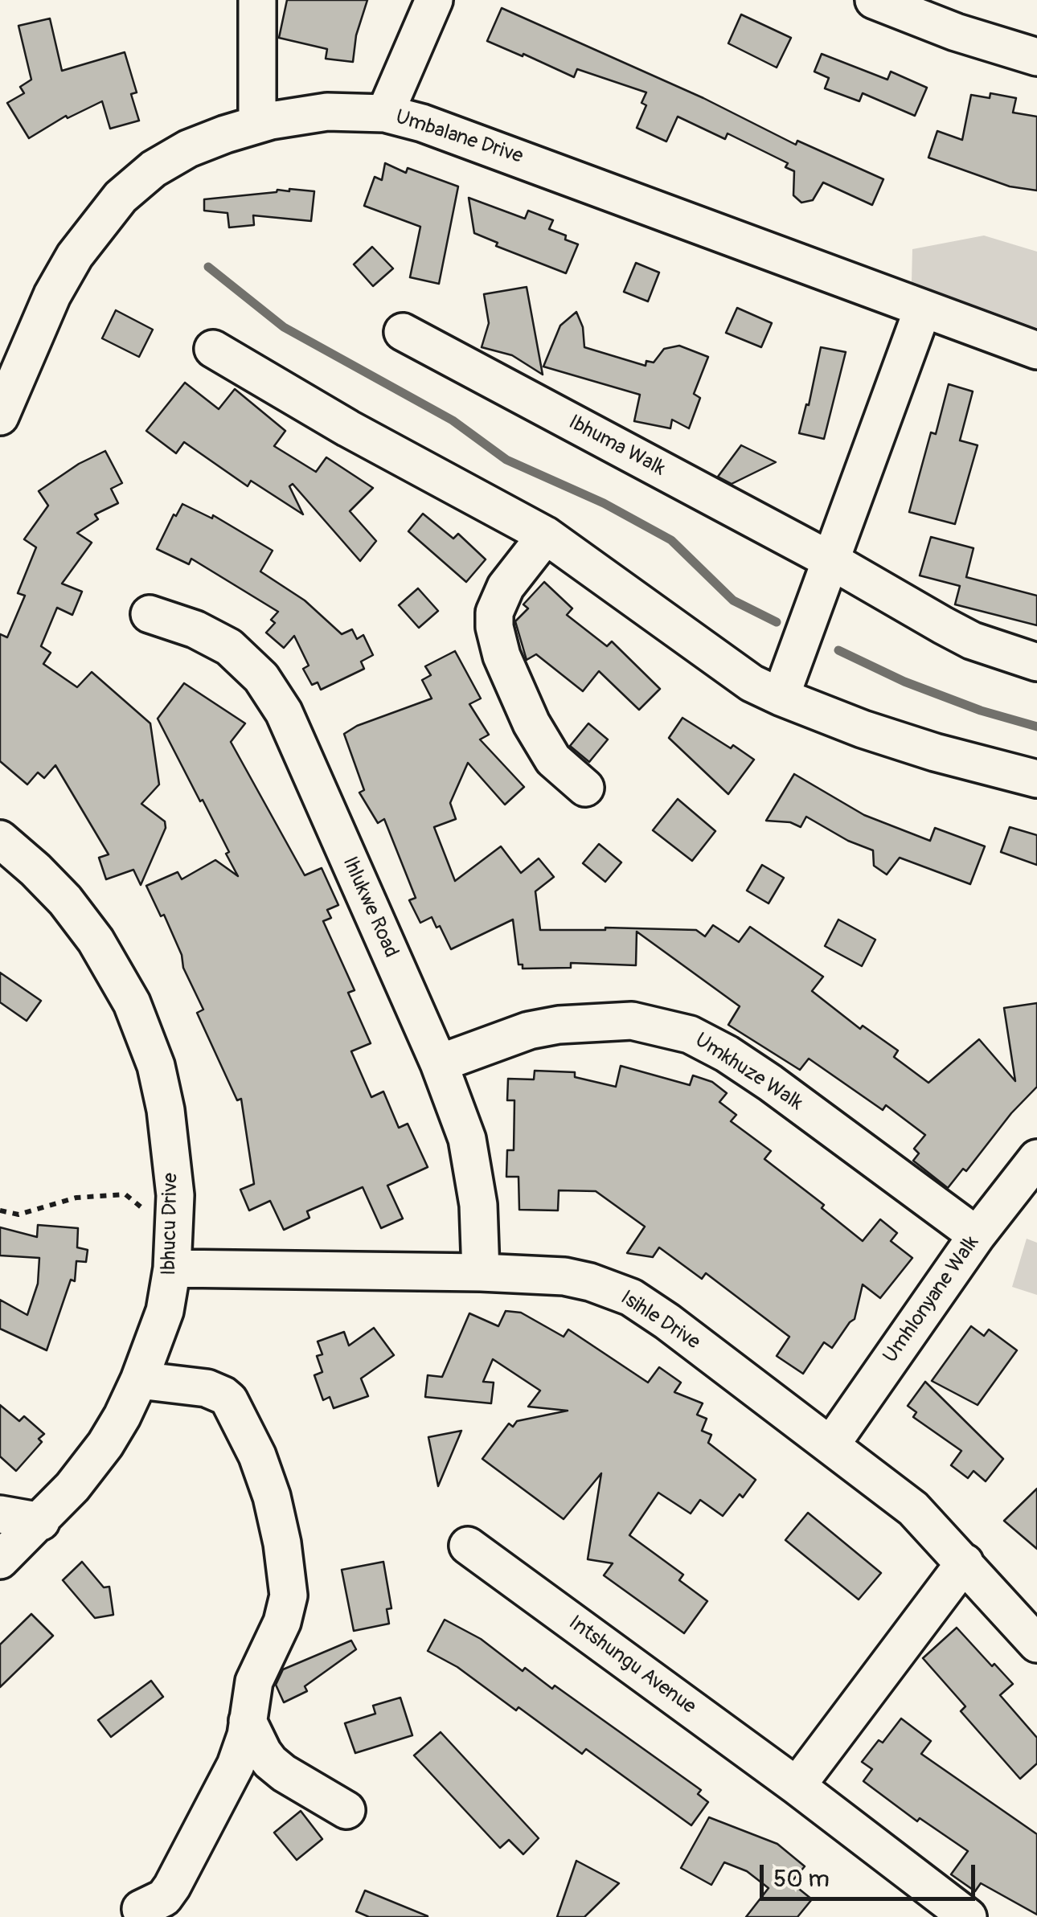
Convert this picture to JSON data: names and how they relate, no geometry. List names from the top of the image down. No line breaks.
{"streets":{"street":["Umbalane Drive","Ibhuma Walk","Ihlukwe Road","Umkhuze Walk","Ibhucu Drive","Umhlonyane Walk","Isihle Drive","Intshungu Avenue"]},"crossings":[["Ihlukwe Road","Umkhuze Walk"],["Ihlukwe Road","Isihle Drive"],["Umkhuze Walk","Umhlonyane Walk"],["Ibhucu Drive","Isihle Drive"],["Umhlonyane Walk","Isihle Drive"]],"scale_bar":"50 m"}
